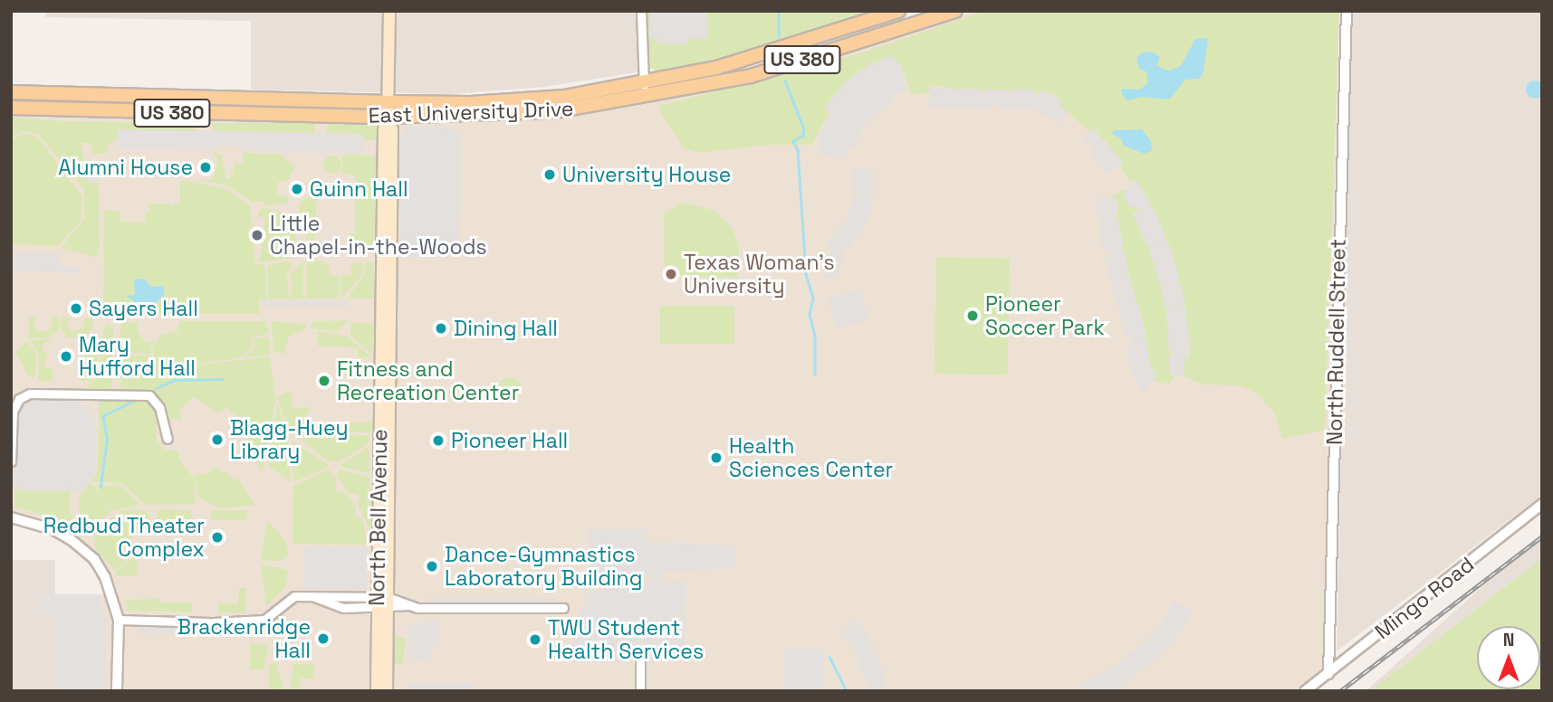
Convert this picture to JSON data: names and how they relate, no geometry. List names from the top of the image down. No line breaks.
{"streets":{"main road":["US 380","East University Drive","North Bell Avenue"],"street":["North Ruddell Street","Mingo Road"]},"crossings":[["East University Drive","North Bell Avenue"],["North Ruddell Street","Mingo Road"]],"places":["Alumni House","University House","Guinn Hall","Little Chapel-in-the-Woods","Texas Woman's University","Sayers Hall","Pioneer Soccer Park","Dining Hall","Mary Hufford Hall","Fitness and Recreation Center","Blagg-Huey Library","Pioneer Hall","Health Sciences Center","Redbud Theater Complex","Dance-Gymnastics Laboratory Building","Brackenridge Hall","TWU Student Health Services"],"north":"top"}
